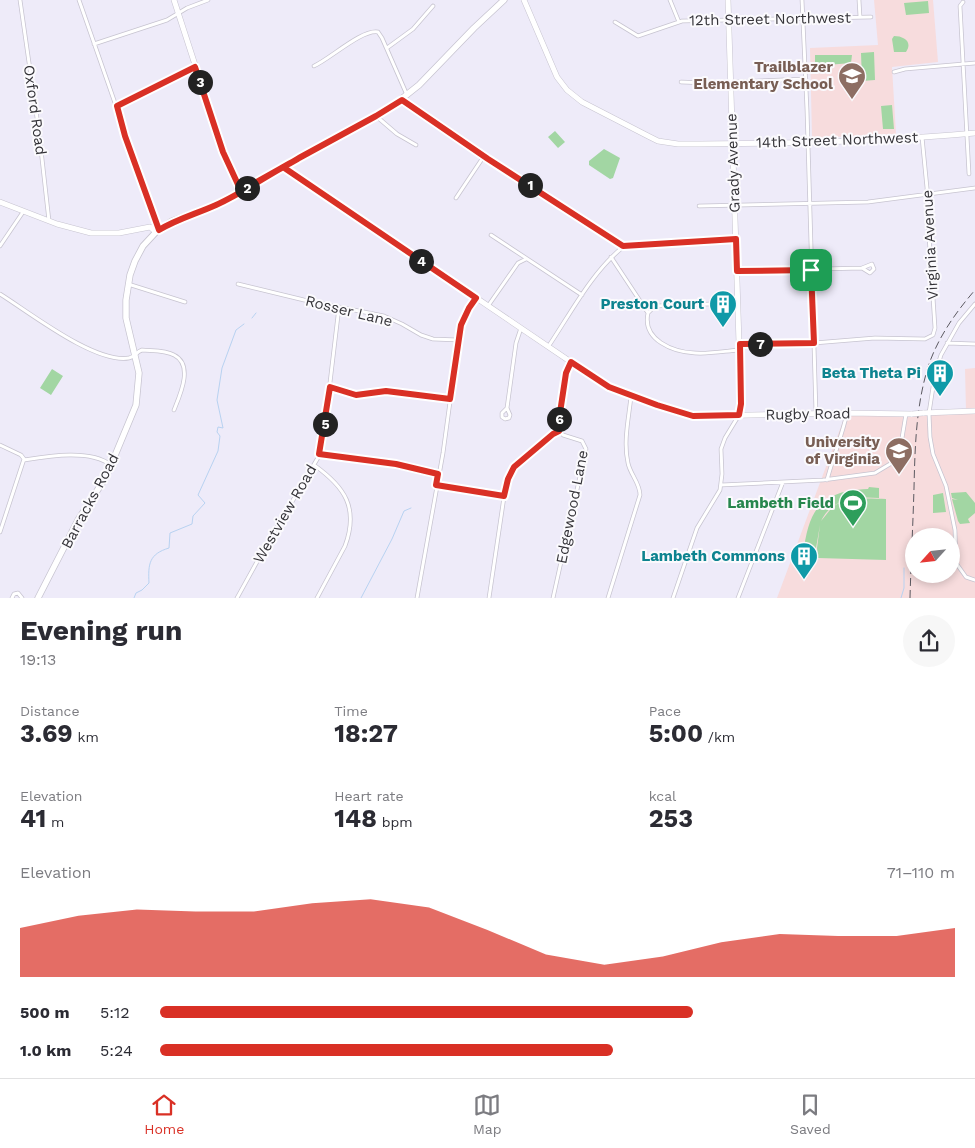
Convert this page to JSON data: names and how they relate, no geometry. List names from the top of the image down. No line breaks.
{"streets":{"main road":["Barracks Road"],"street":["12th Street Northwest","Oxford Road","14th Street Northwest","Grady Avenue","Virginia Avenue","Rosser Lane","Rugby Road","Edgewood Lane","Westview Road"]},"crossings":[["12th Street Northwest","Grady Avenue"],["14th Street Northwest","Grady Avenue"],["14th Street Northwest","Virginia Avenue"],["Grady Avenue","Rugby Road"],["Rosser Lane","Westview Road"]],"places":{"school or university":["Trailblazer Elementary School","University of Virginia"],"building":["Preston Court","Beta Theta Pi","Lambeth Commons"],"sports":["Lambeth Field"]},"north":"bottom left","page":{"pins":["3","1","2","4","7","6","5"],"heading":["Evening run","19:13"],"stats":[["Distance","3.69 km"],["Time","18:27"],["Pace","5:00 /km"],["Elevation","41 m"],["Heart rate","148 bpm"],["kcal","253"]],"chart":["Elevation","71–110 m"],"list":[{"name":"500 m","note":"5:12"},{"name":"1.0 km","note":"5:24"}],"tabs":["Home","Map","Saved"]}}
